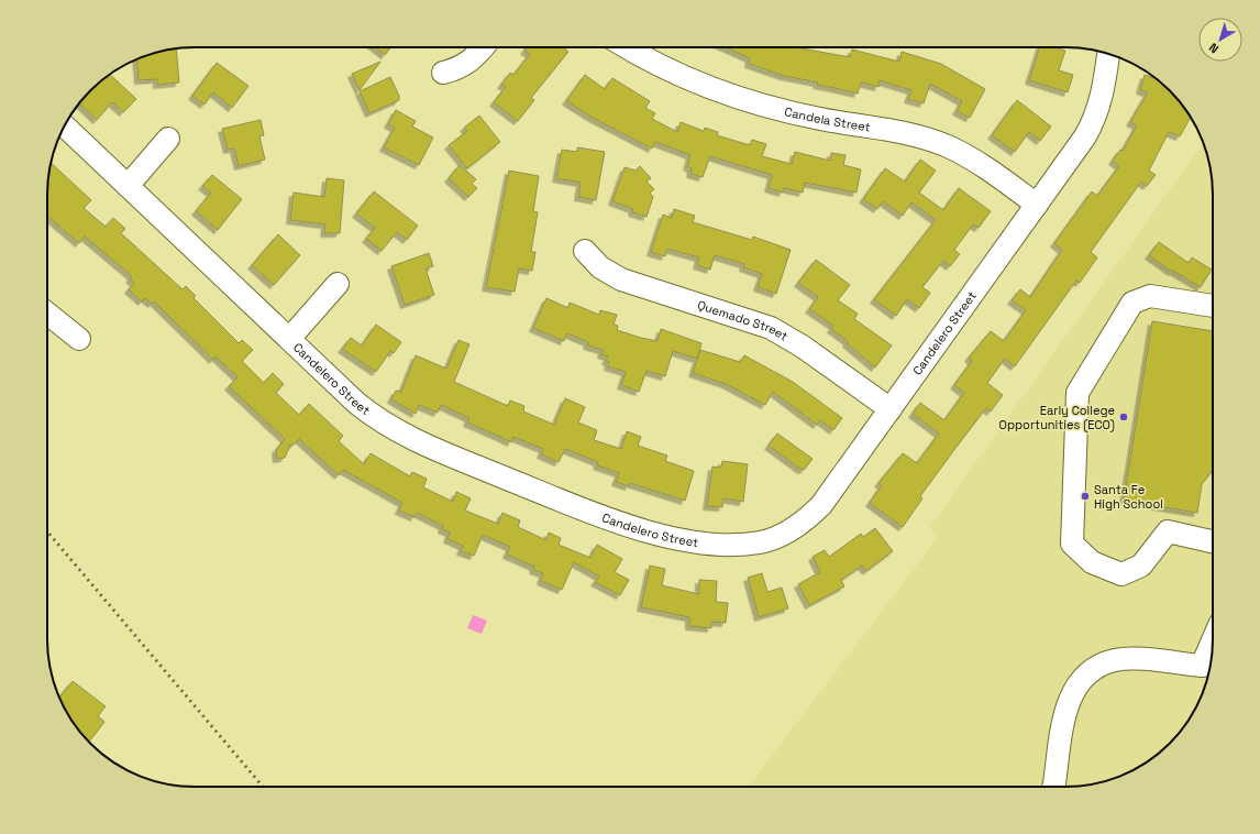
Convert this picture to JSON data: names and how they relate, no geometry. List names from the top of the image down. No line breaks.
{"streets":{"street":["Candela Street","Quemado Street","Candelero Street"]},"crossings":[["Candela Street","Candelero Street"],["Quemado Street","Candelero Street"]],"places":["Early College Opportunities (ECO)","Santa Fe High School"],"north":"bottom left"}
